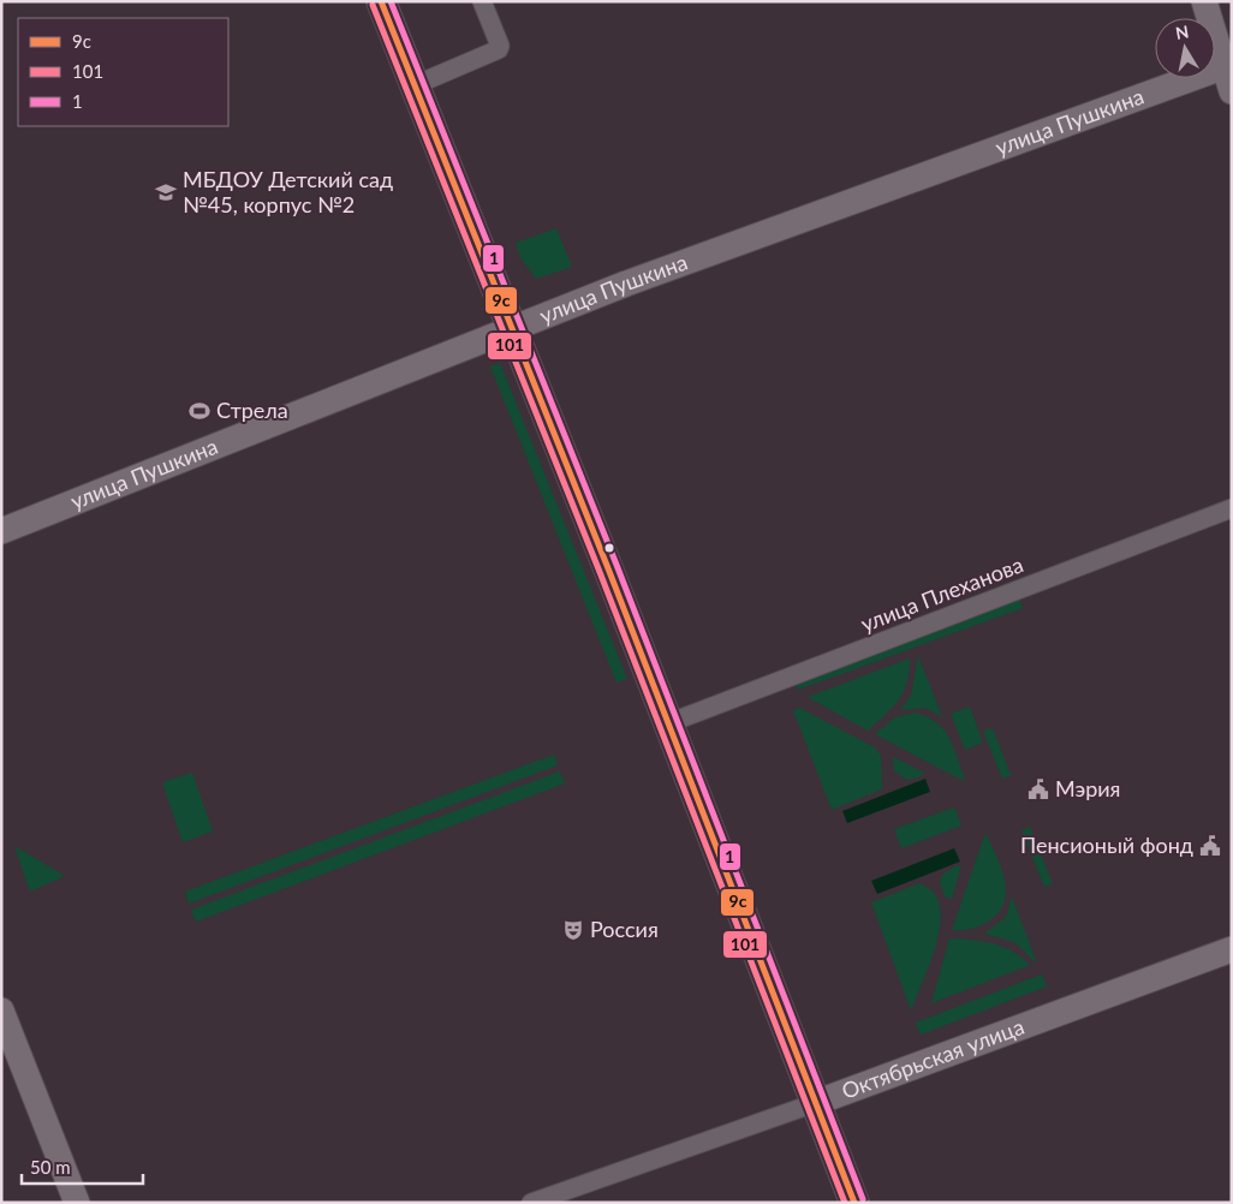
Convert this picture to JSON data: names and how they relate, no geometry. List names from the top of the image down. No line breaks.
{"streets":{"main road":["улица Пушкина","Октябрьская улица"],"street":["улица Плеханова"]},"places":{"school or university":["МБДОУ Детский сад №45, корпус №2"],"sports":["Стрела"],"public building":["Мэрия","Пенсионый фонд"],"theatre":["Россия"]},"lines":["transit line 9с","transit line 1","transit line 101"],"legend":["9с","101","1"],"scale_bar":"50 m","north":"top"}
